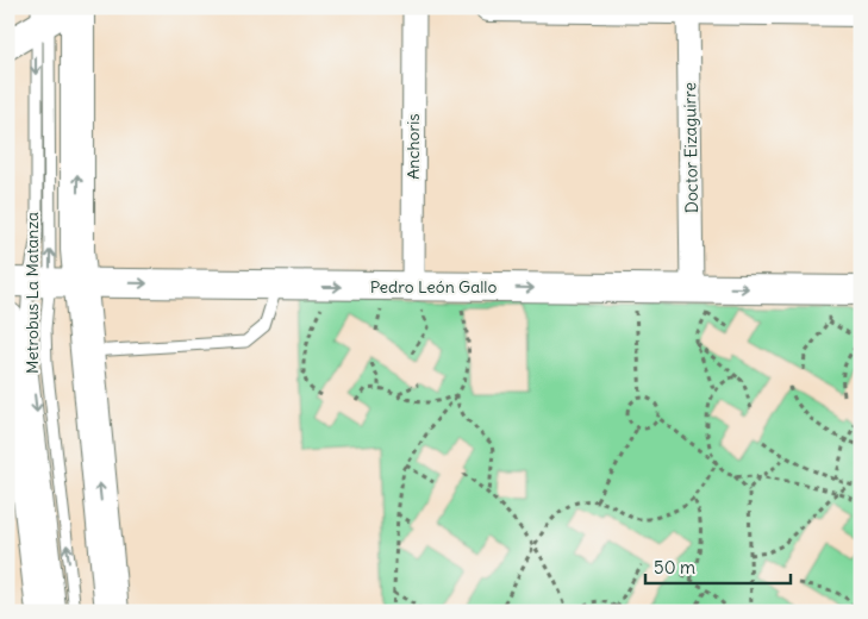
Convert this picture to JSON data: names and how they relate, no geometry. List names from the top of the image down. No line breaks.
{"streets":{"street":["Anchoris","Doctor Eizaguirre","Pedro León Gallo"],"lane":["Metrobus La Matanza"]},"crossings":[["Anchoris","Pedro León Gallo"],["Doctor Eizaguirre","Pedro León Gallo"],["Pedro León Gallo","Metrobus La Matanza"]],"one_way":["Pedro León Gallo"],"scale_bar":"50 m"}
